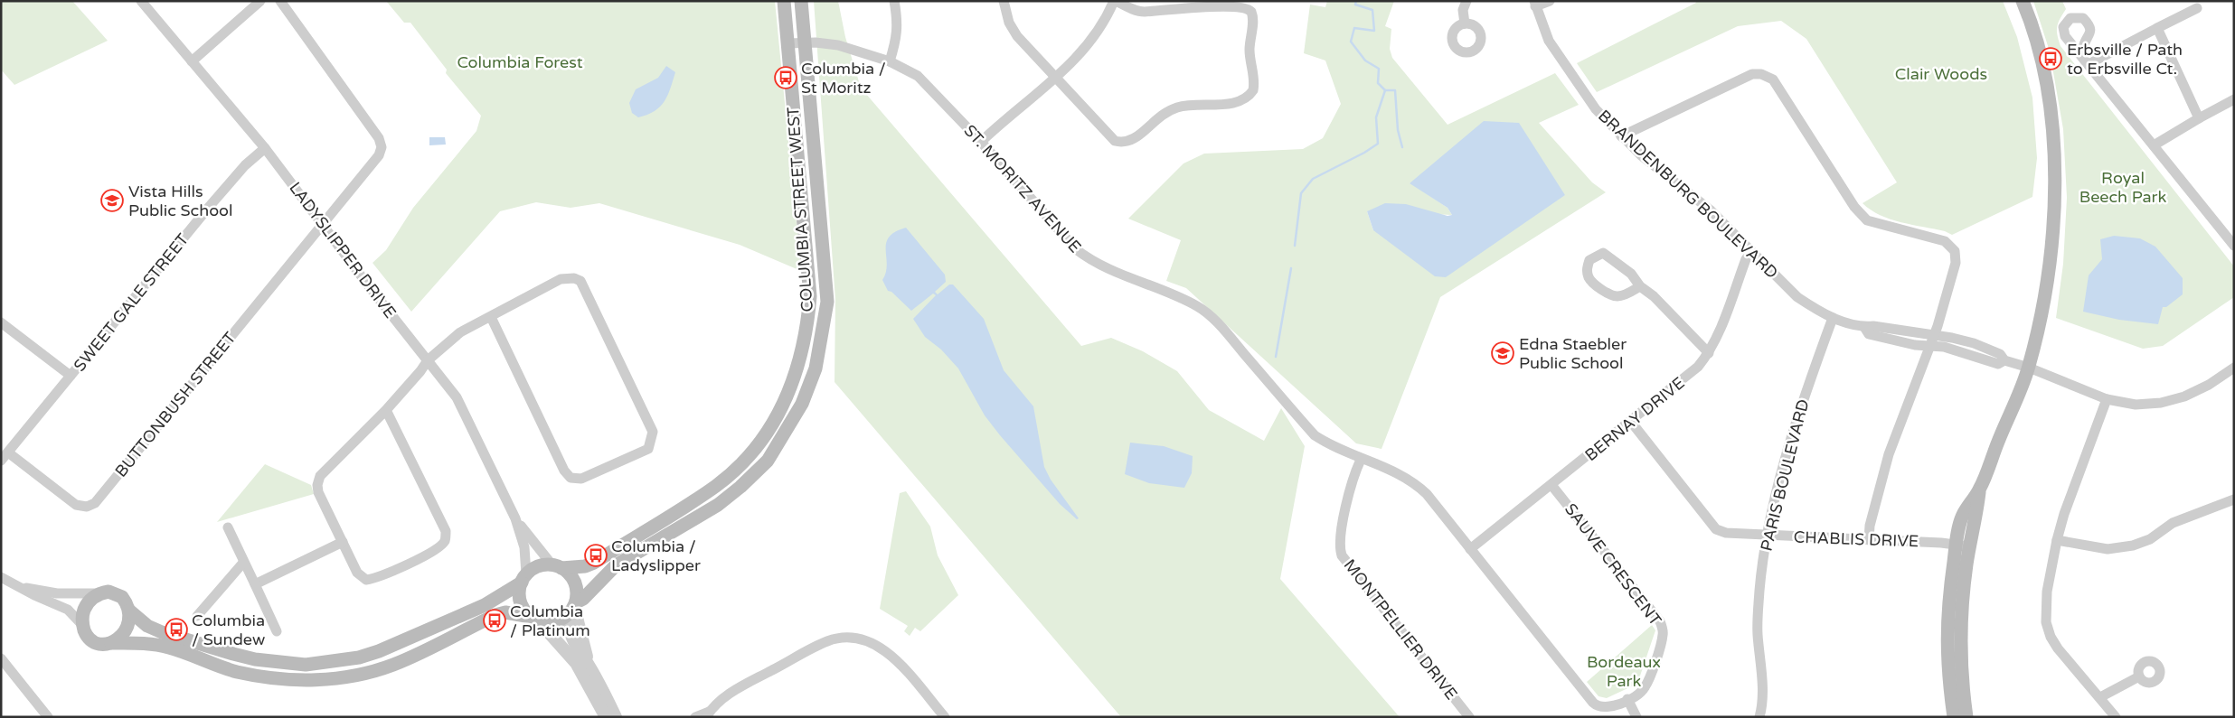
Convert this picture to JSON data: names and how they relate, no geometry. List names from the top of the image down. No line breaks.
{"streets":{"main road":["COLUMBIA STREET WEST"],"street":["ST. MORITZ AVENUE","BRANDENBURG BOULEVARD","LADYSLIPPER DRIVE","SWEET GALE STREET","BUTTONBUSH STREET","BERNAY DRIVE","PARIS BOULEVARD","CHABLIS DRIVE","SAUVE CRESCENT","MONTPELLIER DRIVE"]},"crossings":[["ST. MORITZ AVENUE","COLUMBIA STREET WEST"],["ST. MORITZ AVENUE","BERNAY DRIVE"],["ST. MORITZ AVENUE","SAUVE CRESCENT"],["ST. MORITZ AVENUE","MONTPELLIER DRIVE"],["BRANDENBURG BOULEVARD","BERNAY DRIVE"],["BRANDENBURG BOULEVARD","PARIS BOULEVARD"],["COLUMBIA STREET WEST","LADYSLIPPER DRIVE"],["LADYSLIPPER DRIVE","SWEET GALE STREET"],["LADYSLIPPER DRIVE","BUTTONBUSH STREET"],["SWEET GALE STREET","BUTTONBUSH STREET"],["BERNAY DRIVE","CHABLIS DRIVE"],["BERNAY DRIVE","SAUVE CRESCENT"],["PARIS BOULEVARD","CHABLIS DRIVE"]],"parks":["Columbia Forest","Clair Woods","Royal Beech Park","Bordeaux Park"],"places":{"bus stop":["Erbsville / Path to Erbsville Ct.","Columbia / St Moritz","Columbia / Ladyslipper","Columbia / Platinum","Columbia / Sundew"],"school or university":["Vista Hills Public School","Edna Staebler Public School"]}}
